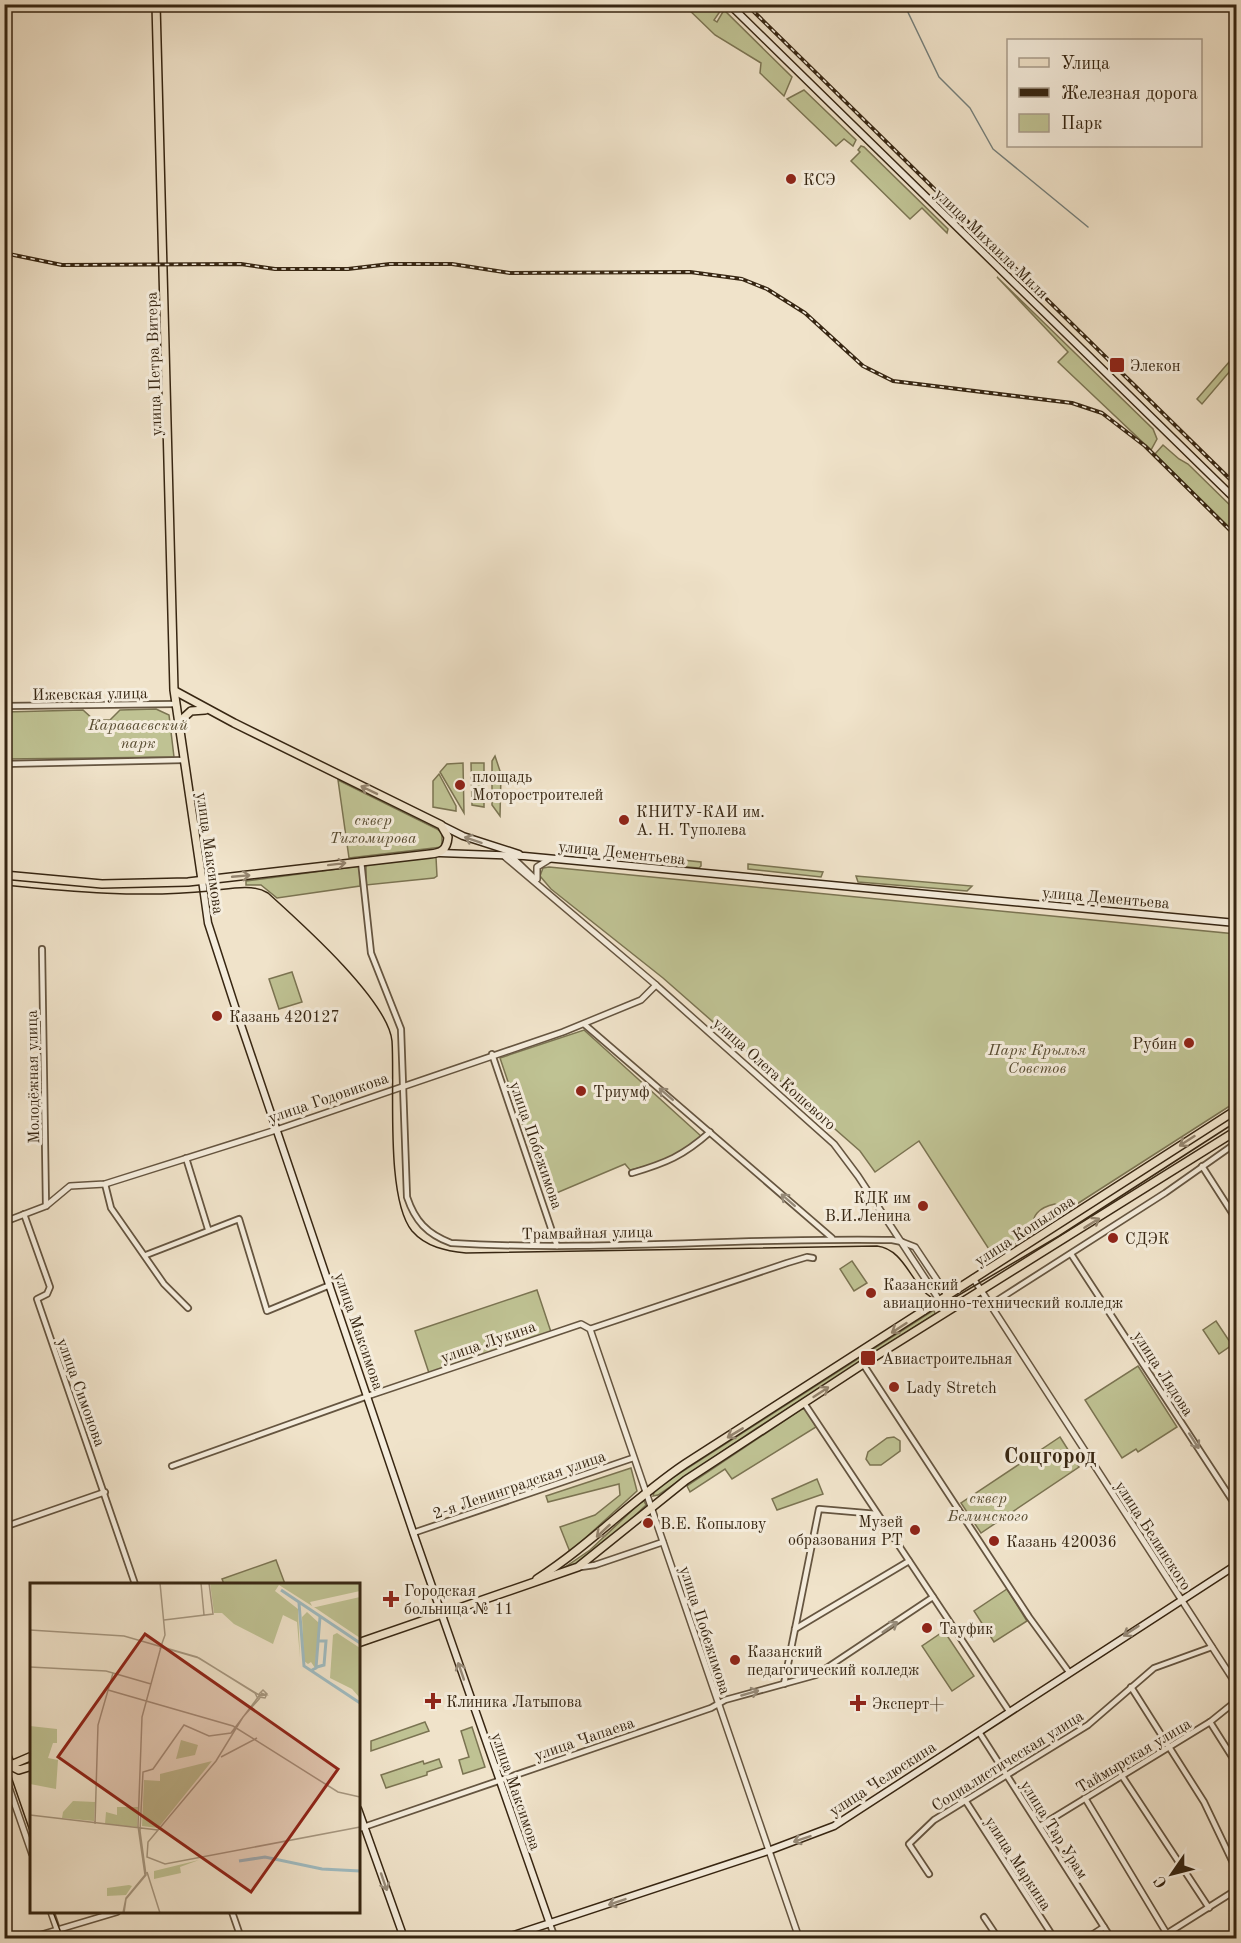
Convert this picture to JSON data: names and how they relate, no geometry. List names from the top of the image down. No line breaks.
{"streets":{"main road":["улица Михаила Миля","улица Петра Витера","улица Дементьева","улица Максимова","улица Копылова","улица Челюскина"],"street":["Ижевская улица","улица Олега Кошевого","Молодёжная улица","улица Годовикова","улица Побежимова","Трамвайная улица","улица Лукина","улица Лядова","улица Симонова","2-я Ленинградская улица","улица Белинского","улица Чапаева","Таймырская улица","Социалистическая улица","улица Тар Урам","улица Маркина"]},"crossings":[["улица Петра Витера","Ижевская улица"],["улица Петра Витера","улица Максимова"],["улица Дементьева","улица Олега Кошевого"],["улица Максимова","улица Годовикова"],["улица Максимова","улица Лукина"],["улица Максимова","2-я Ленинградская улица"],["улица Максимова","улица Чапаева"],["улица Максимова","улица Челюскина"],["улица Олега Кошевого","улица Годовикова"],["улица Олега Кошевого","улица Копылова"],["улица Олега Кошевого","Трамвайная улица"],["Молодёжная улица","улица Годовикова"],["улица Годовикова","улица Побежимова"],["улица Годовикова","Трамвайная улица"],["улица Годовикова","улица Симонова"],["улица Побежимова","улица Копылова"],["улица Побежимова","Трамвайная улица"],["улица Побежимова","улица Лукина"],["улица Побежимова","2-я Ленинградская улица"],["улица Побежимова","улица Чапаева"],["улица Побежимова","улица Челюскина"],["улица Копылова","улица Белинского"],["улица Белинского","Социалистическая улица"],["улица Белинского","улица Челюскина"],["Таймырская улица","улица Тар Урам"],["Социалистическая улица","улица Тар Урам"],["Социалистическая улица","улица Маркина"],["улица Челюскина","улица Тар Урам"]],"one_way":["улица Лядова","улица Чапаева","улица Челюскина"],"districts":["Соцгород"],"parks":["Караваевский парк","сквер Тихомирова","Парк Крылья Советов","сквер Белинского"],"places":{"other":["КСЭ","площадь Моторостроителей","КНИТУ-КАИ им. А. Н. Туполева","Казань 420127","Рубин","Триумф","КДК им В.И.Ленина","СДЭК","Казанский авиационно-технический колледж","Lady Stretch","В.Е. Копылову","Музей образования РТ","Казань 420036","Тауфик","Казанский педагогический колледж"],"transit":["Элекон","Авиастроительная"],"health":["Городская больница № 11","Клиника Латыпова","Эксперт+"]},"legend":["Улица","Железная дорога","Парк"],"north":"bottom left"}
